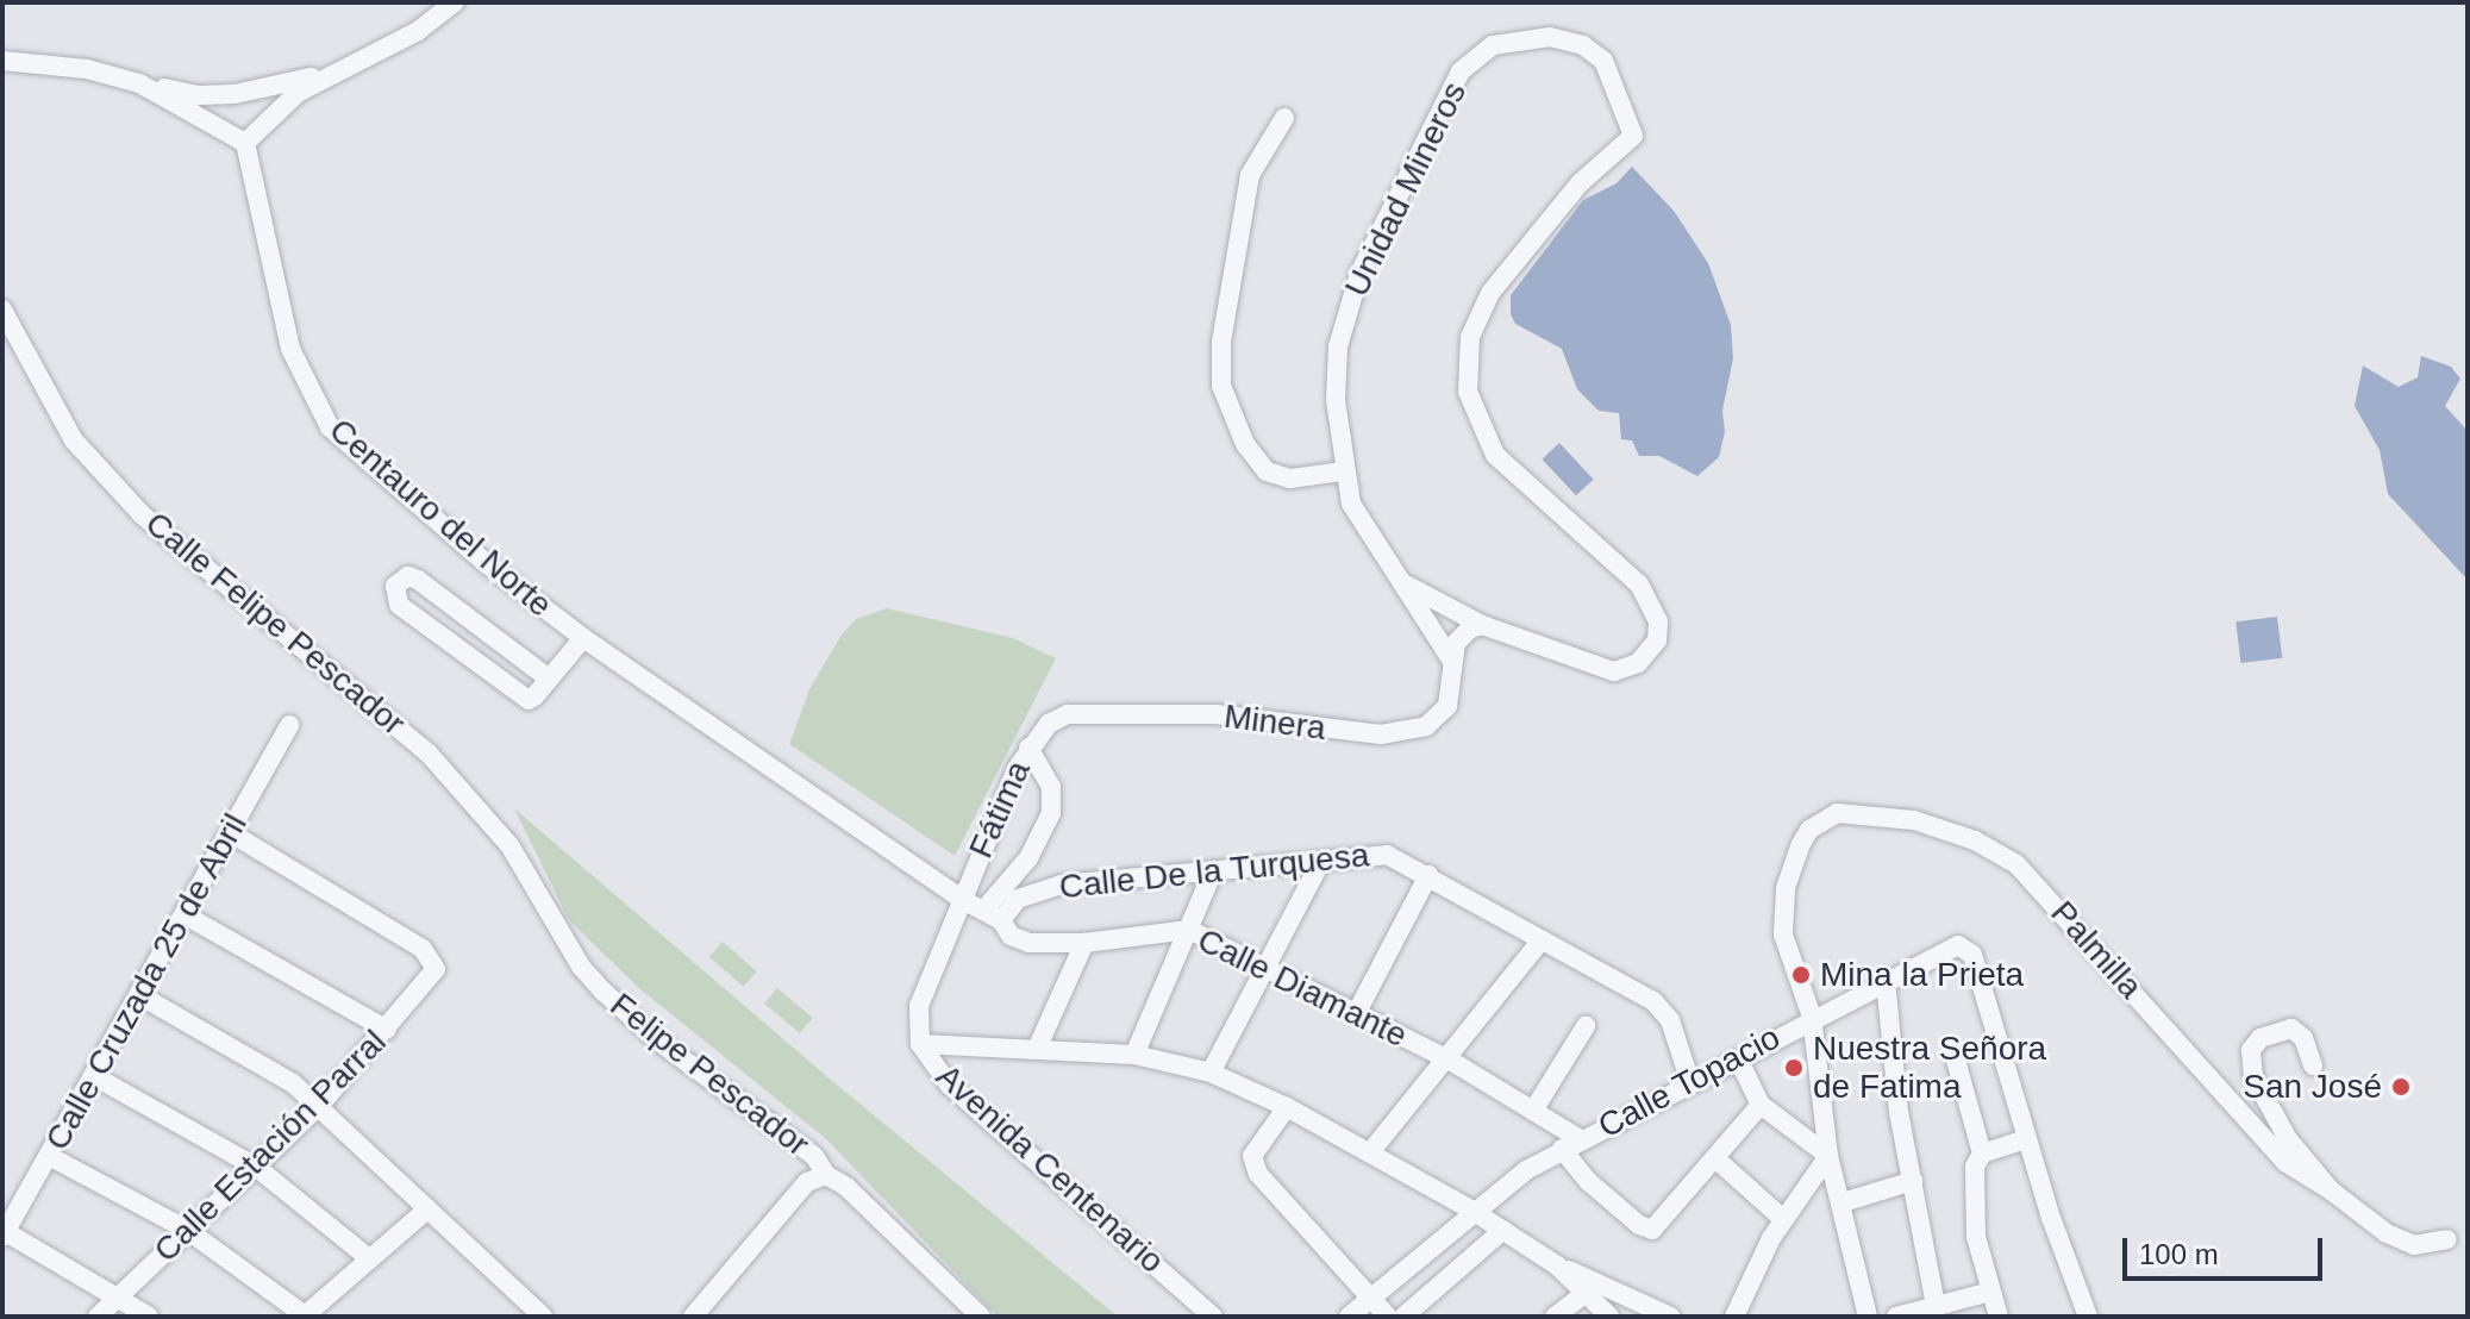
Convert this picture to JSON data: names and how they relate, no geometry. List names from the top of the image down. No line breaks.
{"streets":{"street":["Unidad Mineros","Centauro del Norte","Calle Felipe Pescador","Minera","Fátima","Calle De la Turquesa","Palmilla","Calle Cruzada 25 de Abril","Calle Diamante","Felipe Pescador","Calle Topacio","Calle Estación Parral","Avenida Centenario"]},"crossings":[["Unidad Mineros","Minera"],["Centauro del Norte","Fátima"],["Centauro del Norte","Calle Diamante"],["Centauro del Norte","Avenida Centenario"],["Calle Felipe Pescador","Felipe Pescador"],["Minera","Fátima"],["Fátima","Calle Diamante"],["Fátima","Avenida Centenario"],["Calle De la Turquesa","Calle Diamante"],["Calle De la Turquesa","Calle Topacio"],["Palmilla","Calle Topacio"],["Calle Cruzada 25 de Abril","Calle Estación Parral"],["Calle Diamante","Calle Topacio"],["Calle Diamante","Avenida Centenario"]],"places":["Mina la Prieta","Nuestra Señora de Fatima","San José"],"scale_bar":"100 m"}
